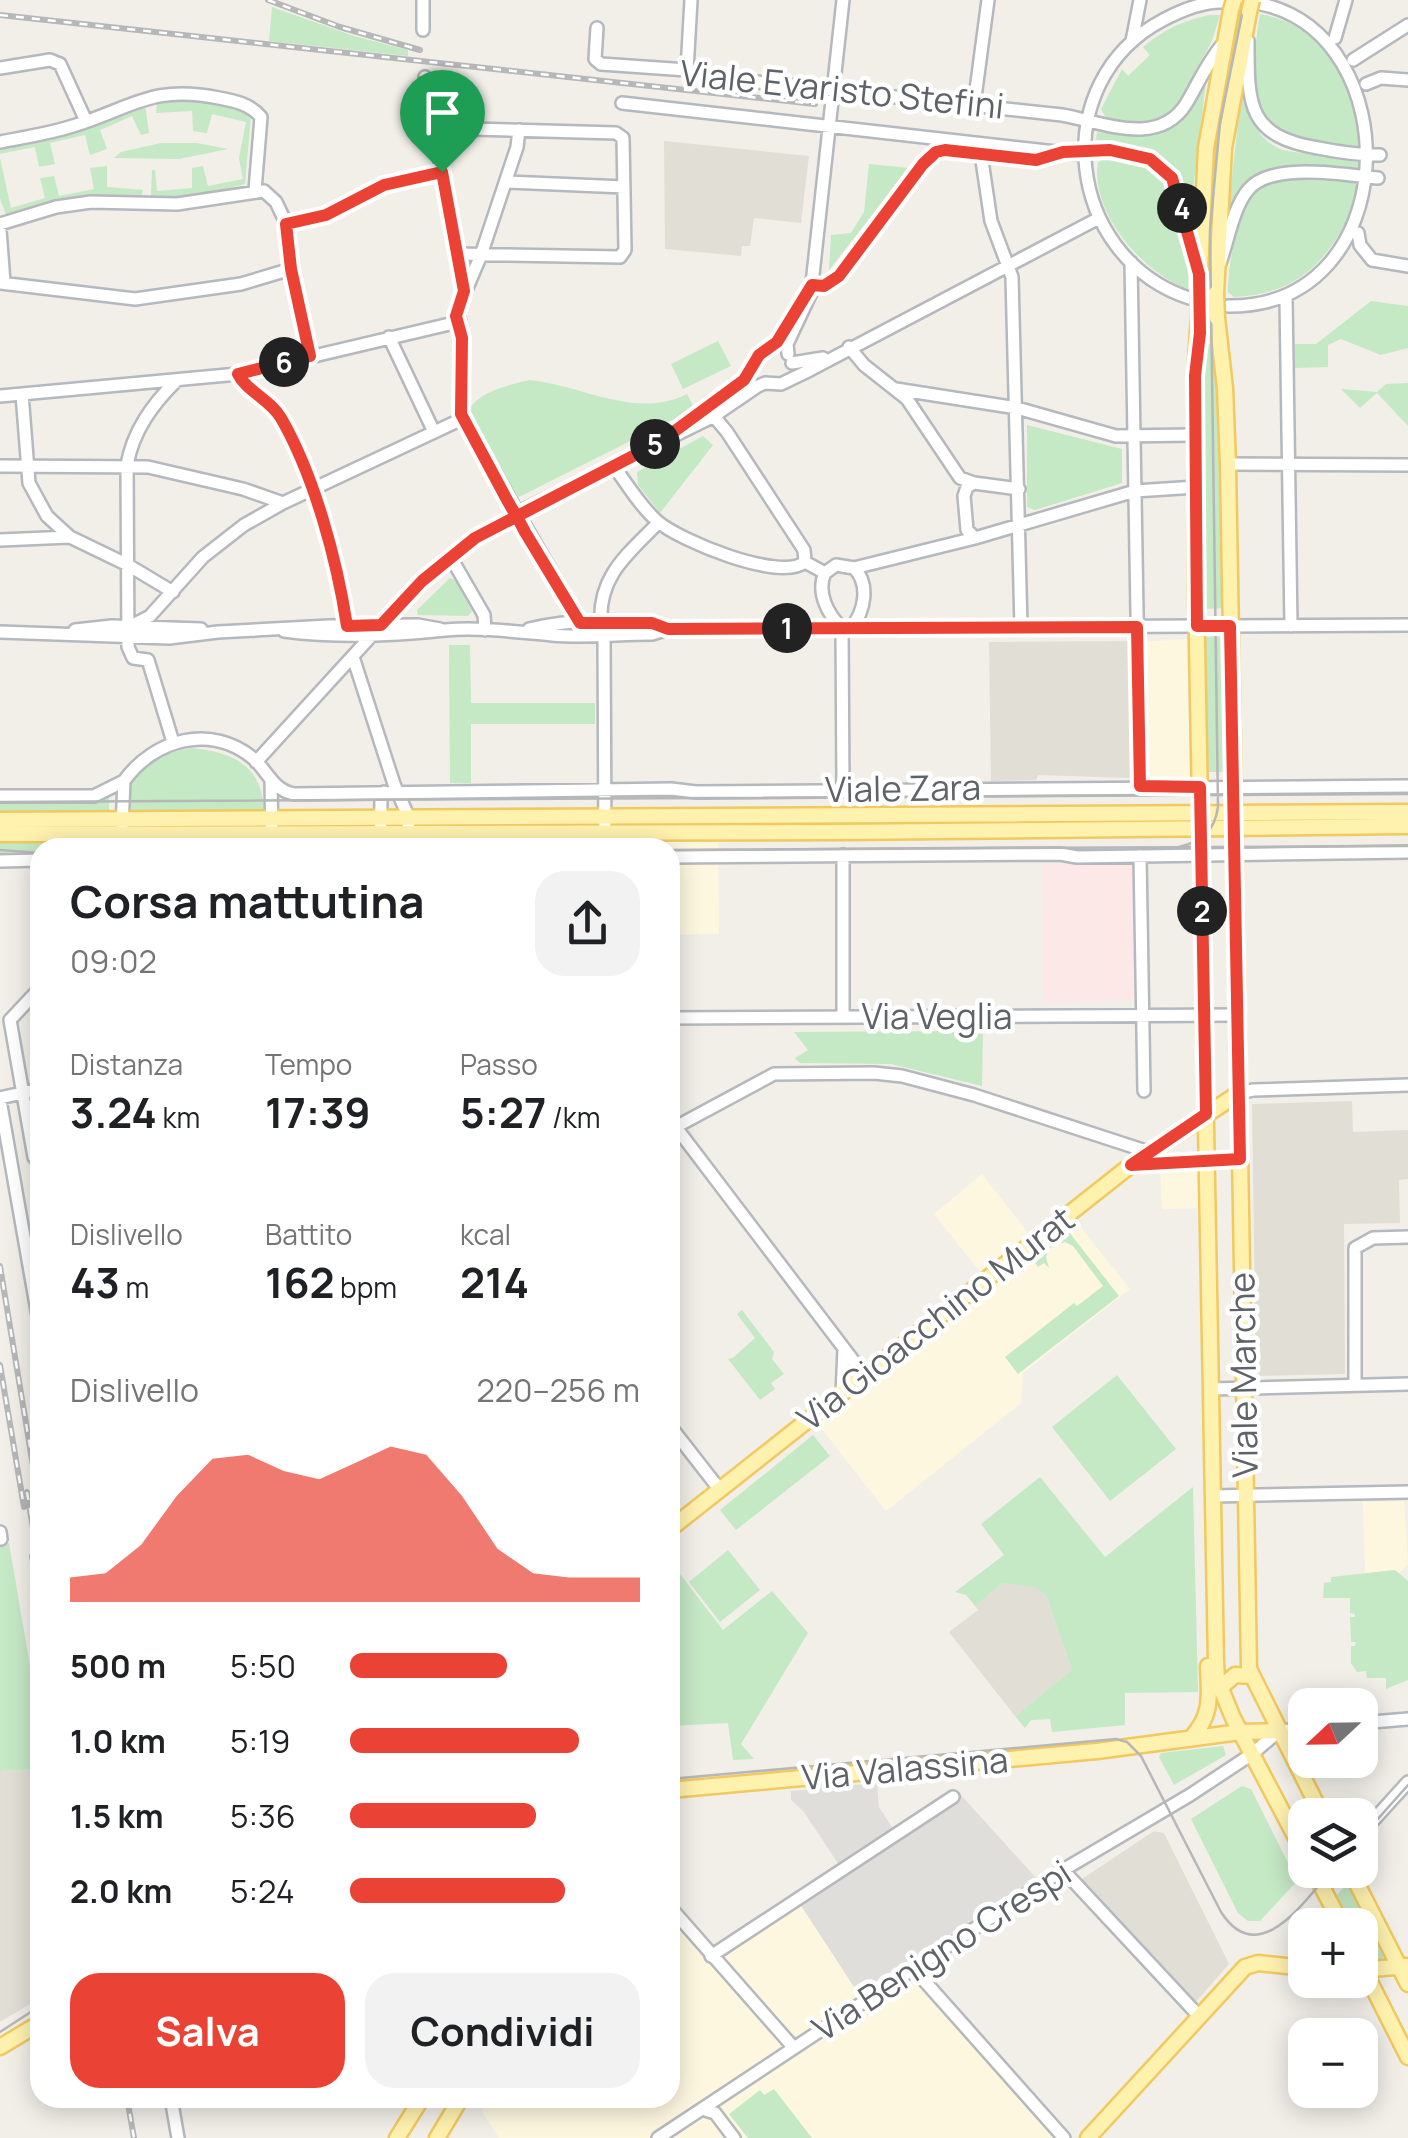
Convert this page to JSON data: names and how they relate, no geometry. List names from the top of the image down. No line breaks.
{"streets":{"main road":["Viale Zara","Via Gioacchino Murat","Viale Marche","Via Valassina"],"street":["Viale Evaristo Stefini","Via Veglia","Via Benigno Crespi"]},"crossings":[["Viale Evaristo Stefini","Viale Marche"],["Viale Zara","Viale Marche"],["Via Veglia","Viale Marche"],["Via Gioacchino Murat","Viale Marche"],["Viale Marche","Via Valassina"],["Viale Marche","Via Benigno Crespi"],["Via Valassina","Via Benigno Crespi"]],"north":"left","page":{"pins":["4","6","5","1","2"],"heading":["Corsa mattutina","09:02"],"stats":[["Distanza","3.24 km"],["Tempo","17:39"],["Passo","5:27 /km"],["Dislivello","43 m"],["Battito","162 bpm"],["kcal","214"]],"chart":["Dislivello","220–256 m"],"list":[{"name":"500 m","note":"5:50"},{"name":"1.0 km","note":"5:19"},{"name":"1.5 km","note":"5:36"},{"name":"2.0 km","note":"5:24"}],"map_buttons":["+","−"],"buttons":["Salva","Condividi"]}}
